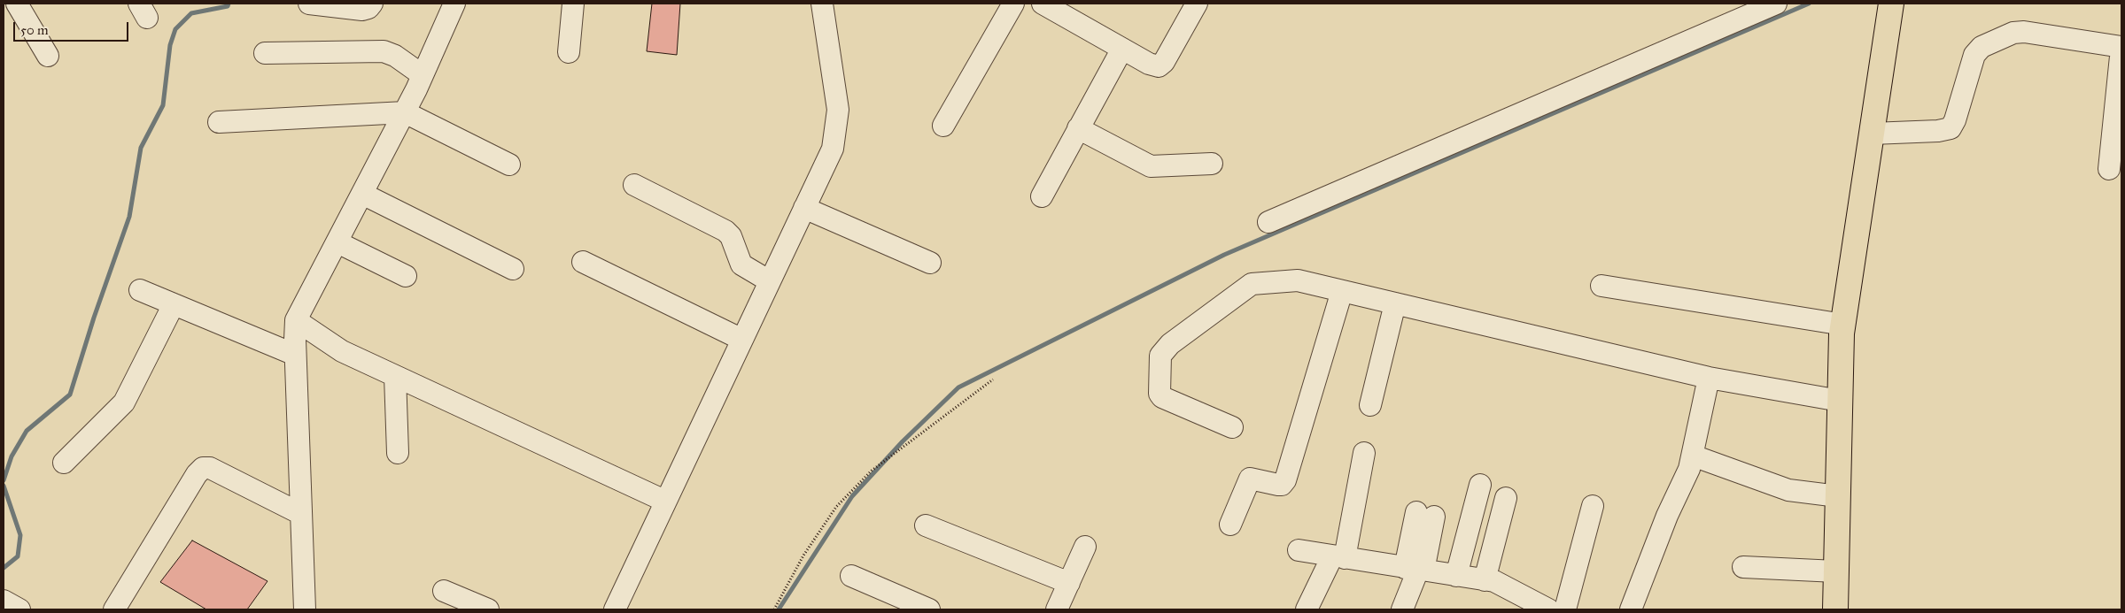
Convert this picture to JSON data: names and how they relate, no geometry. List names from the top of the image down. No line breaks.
{"scale_bar":"50 m"}
